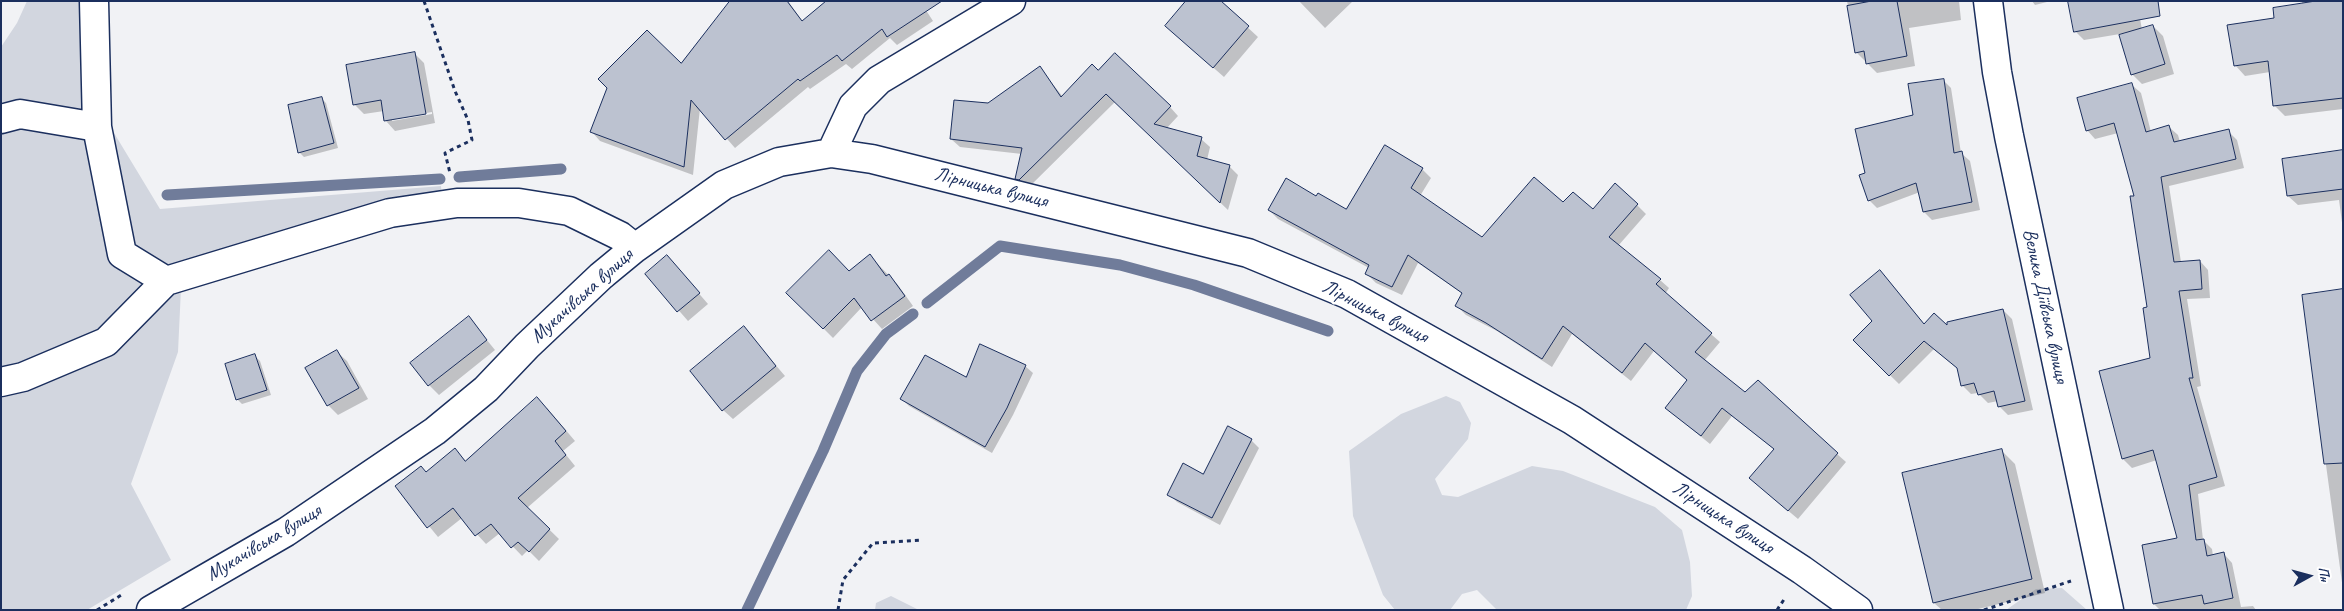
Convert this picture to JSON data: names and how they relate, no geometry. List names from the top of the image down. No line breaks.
{"streets":{"street":["Лірницька вулиця","Мукачівська вулиця","Велика Діївська вулиця"]},"crossings":[["Лірницька вулиця","Мукачівська вулиця"]],"north":"right"}
